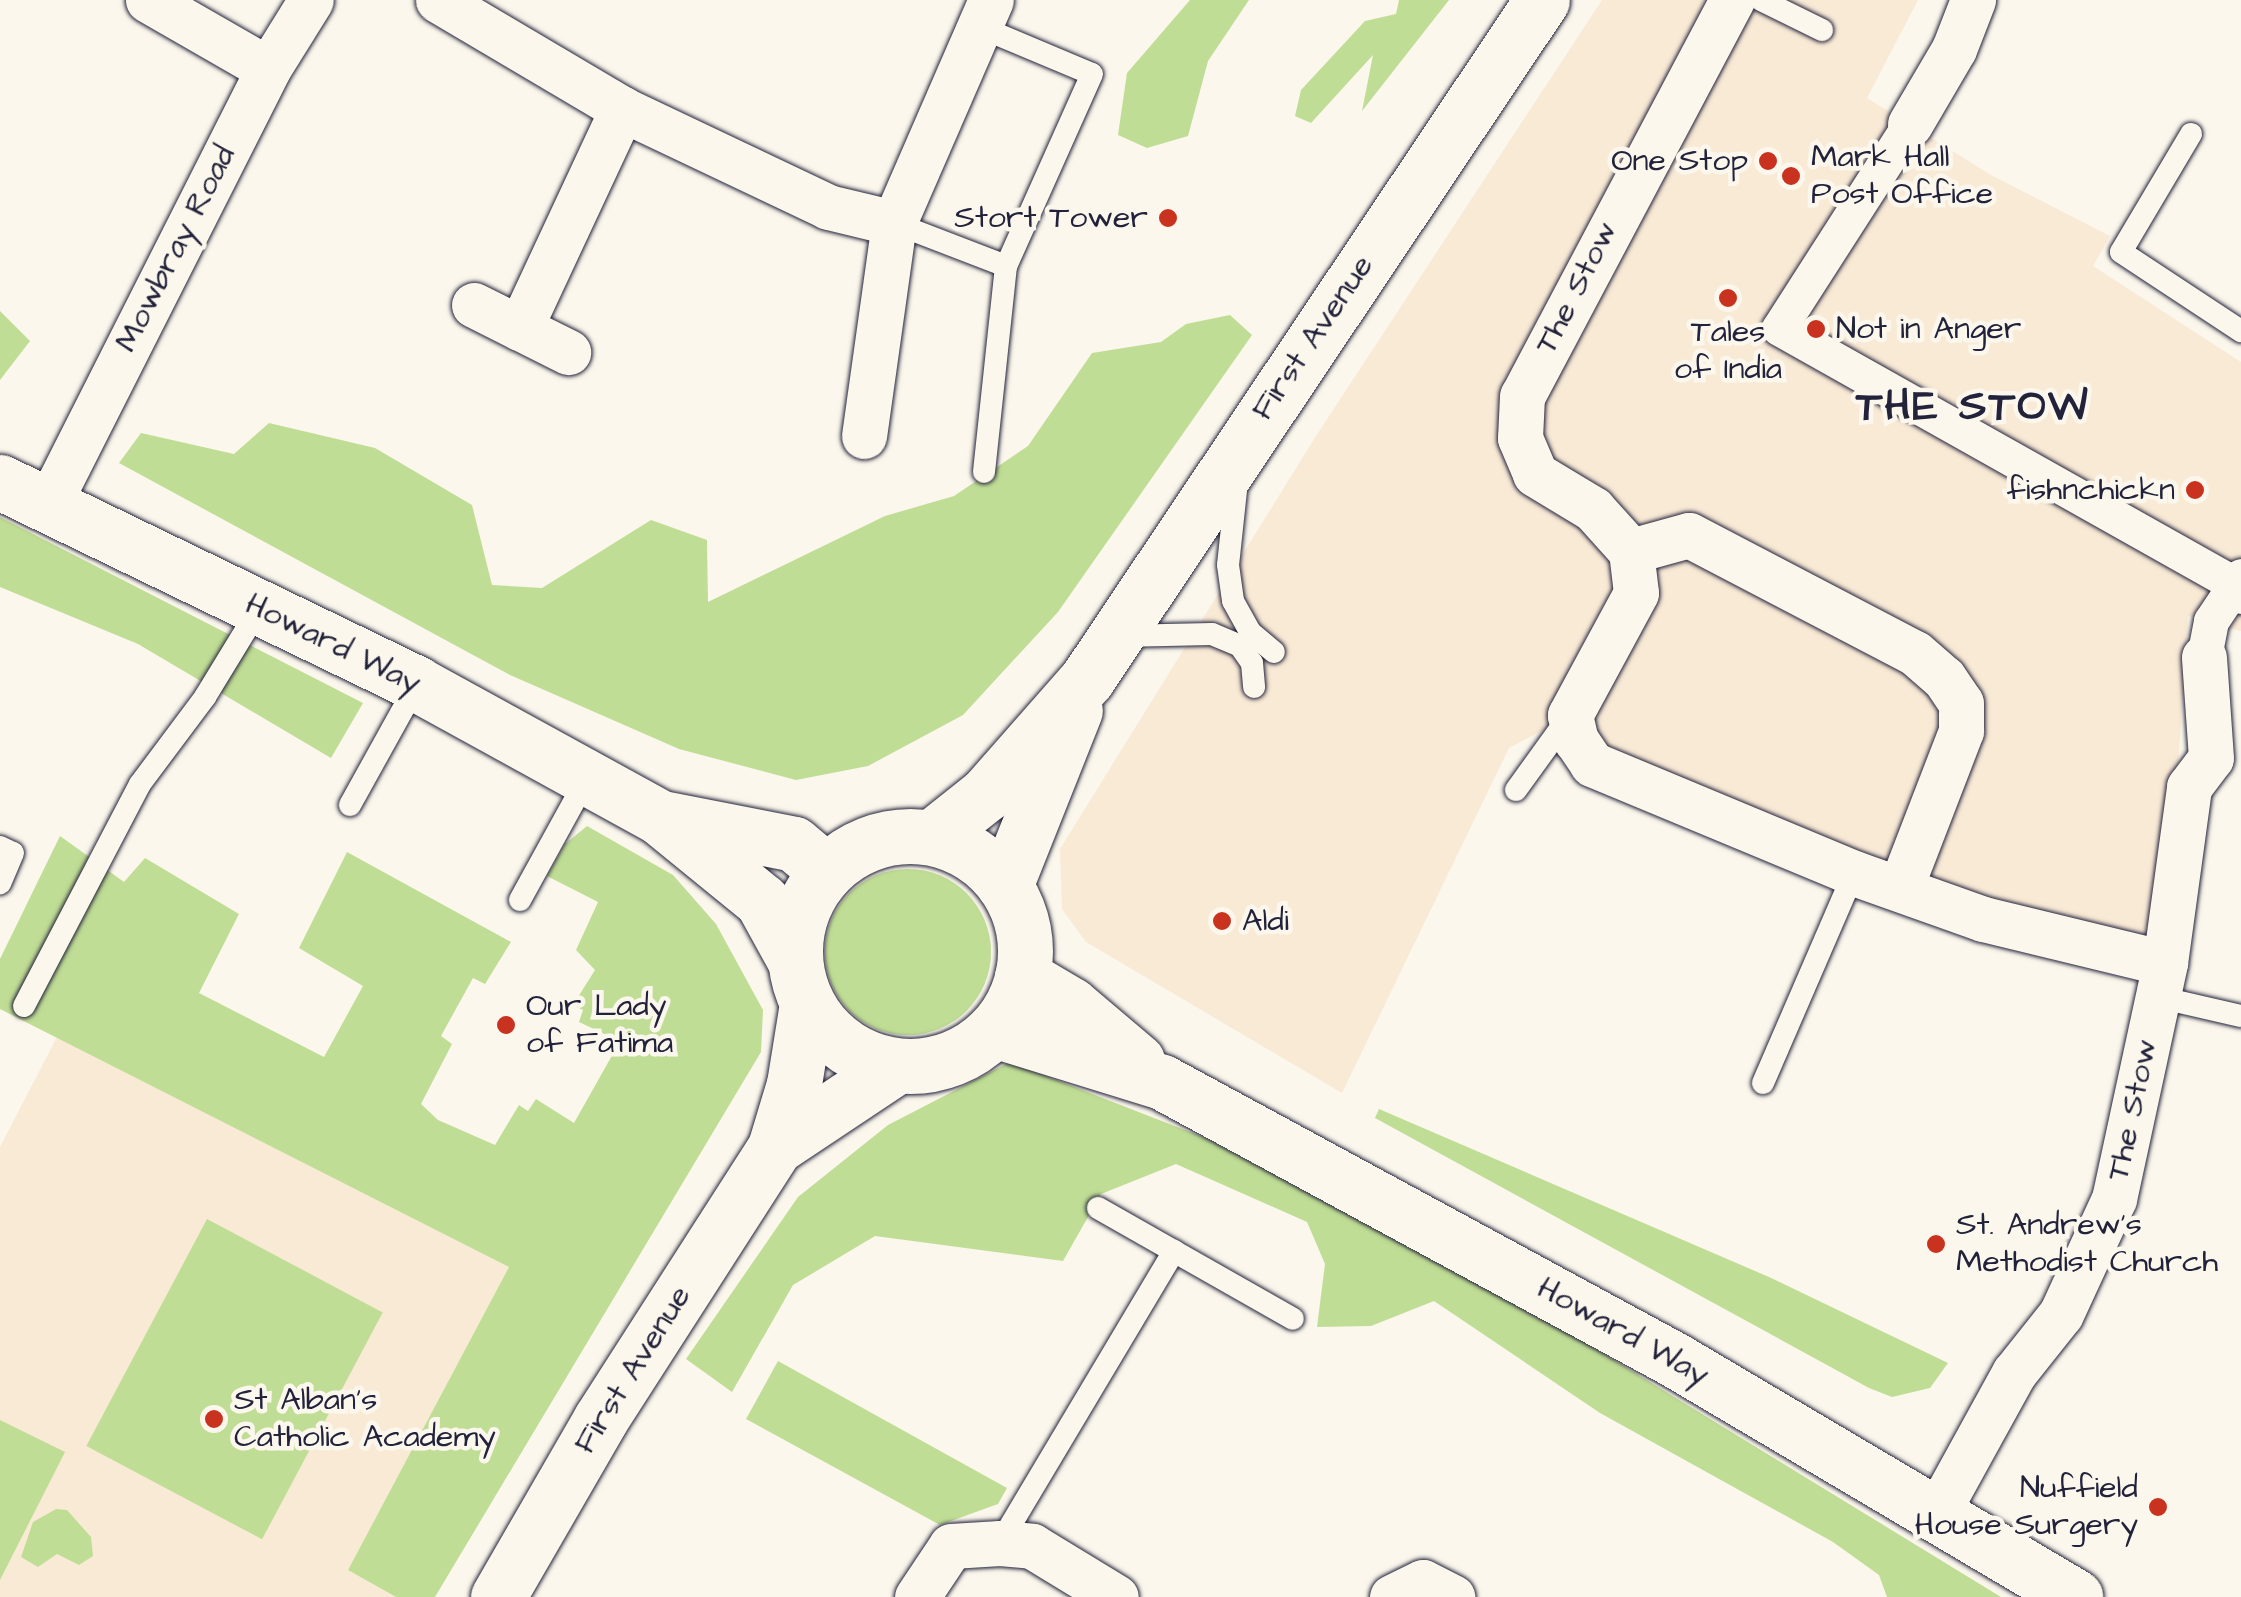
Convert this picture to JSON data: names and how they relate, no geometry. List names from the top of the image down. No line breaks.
{"streets":{"street":["Mowbray Road","The Stow","First Avenue","Howard Way"]},"crossings":[["Mowbray Road","Howard Way"],["The Stow","Howard Way"],["First Avenue","Howard Way"]],"districts":["THE STOW"],"places":["One Stop","Mark Hall Post Office","Stort Tower","Tales of India","Not in Anger","fishnchickn","Aldi","Our Lady of Fatima","St. Andrew's Methodist Church","St Alban's Catholic Academy","Nuffield House Surgery"]}
